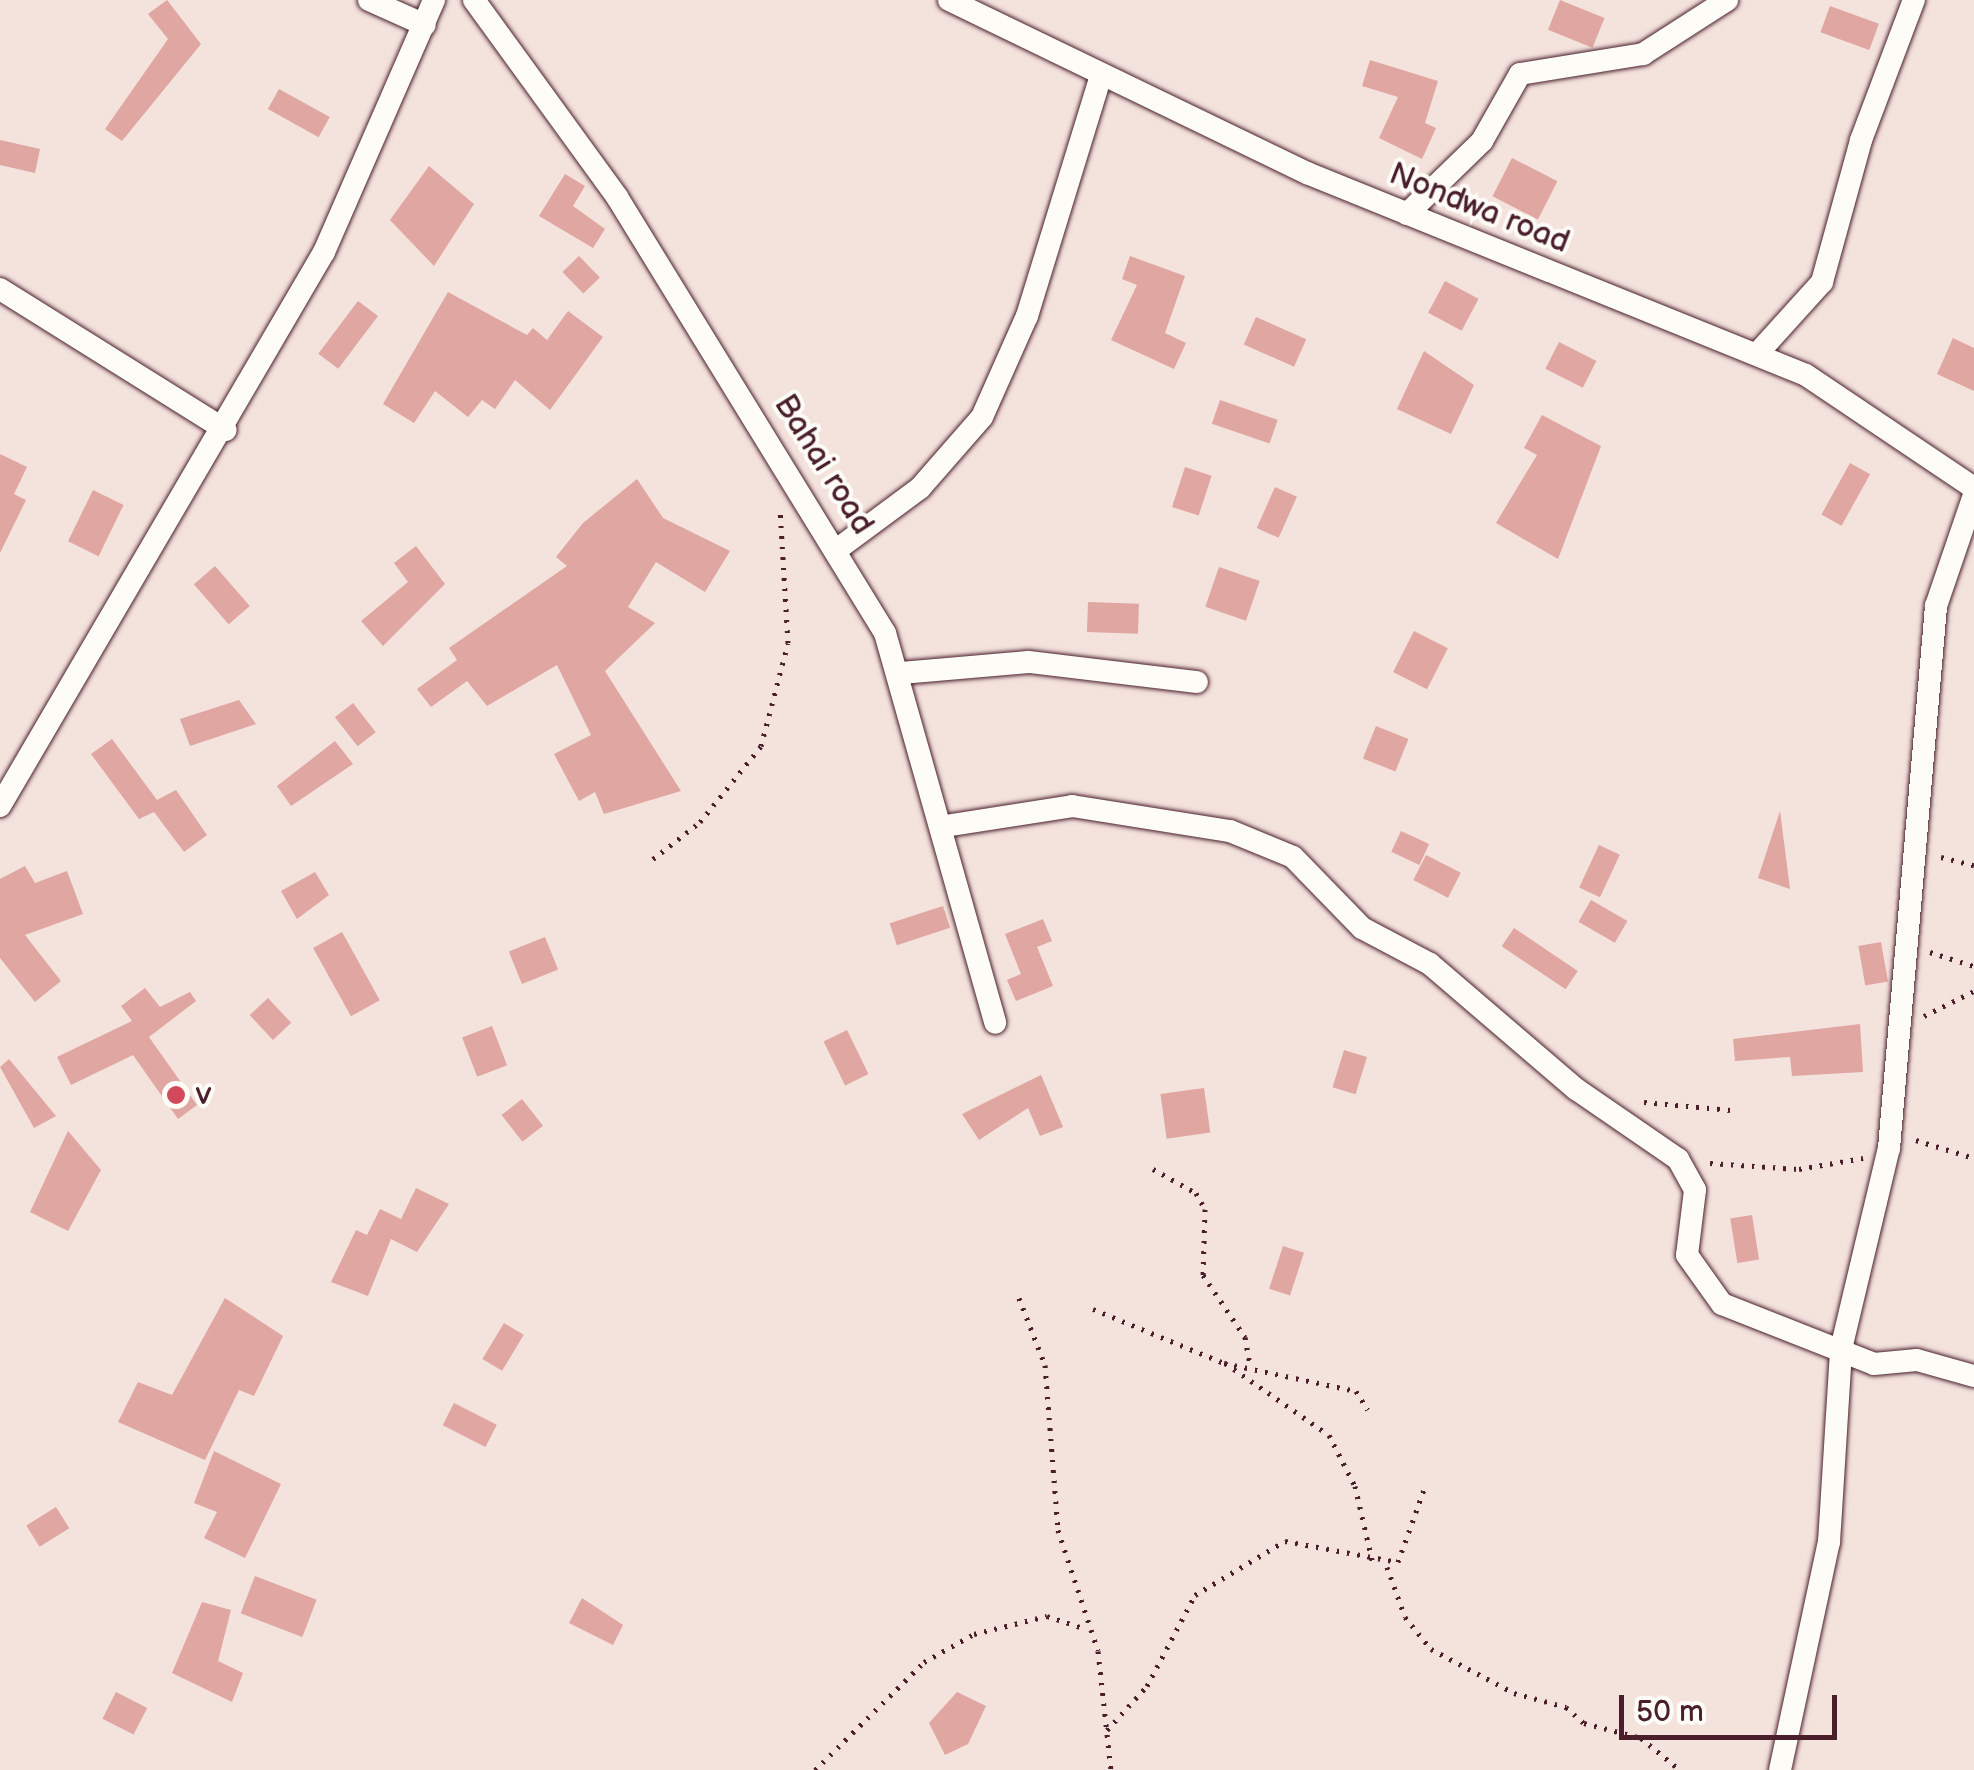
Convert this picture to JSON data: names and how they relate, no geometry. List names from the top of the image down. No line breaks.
{"streets":{"street":["Nondwa road","Bahai road"]},"places":["v"],"scale_bar":"50 m"}
